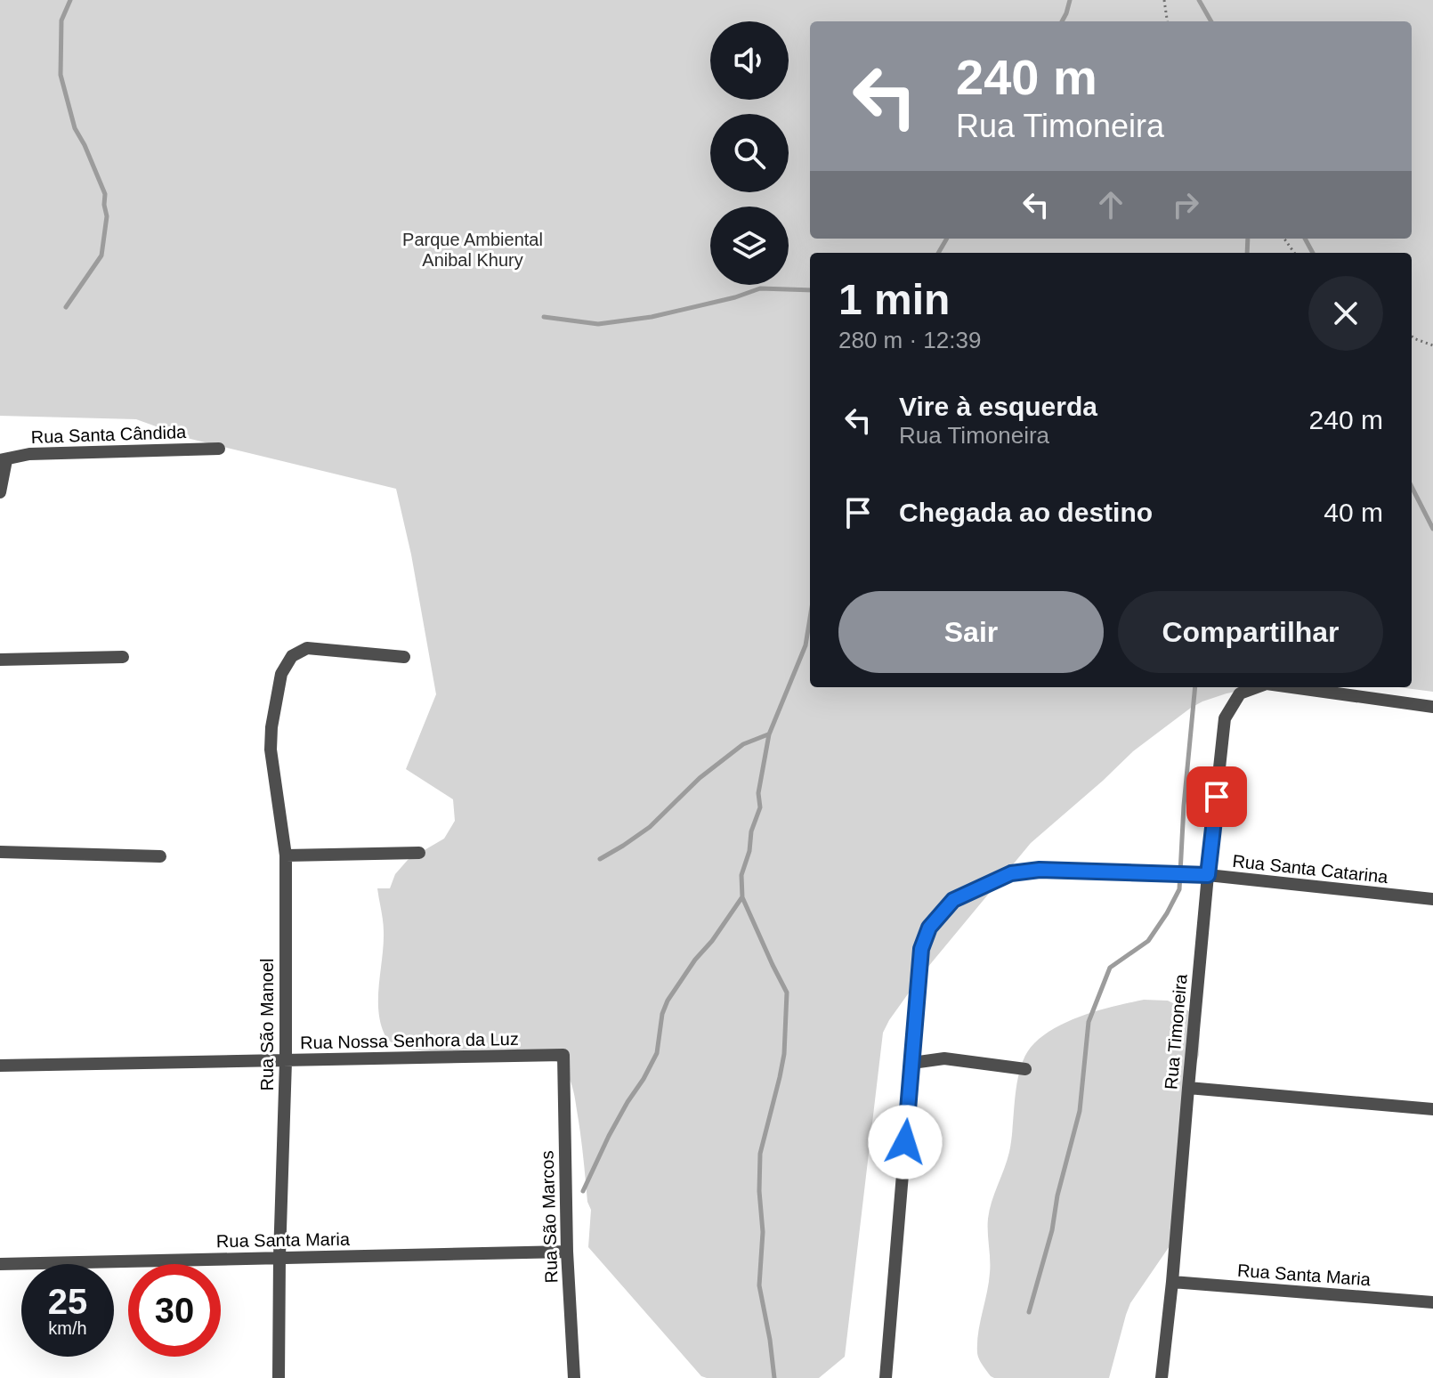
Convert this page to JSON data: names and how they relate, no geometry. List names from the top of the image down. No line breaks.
{"streets":{"street":["Rua Santa Cândida","Rua Santa Catarina","Rua São Manoel","Rua Timoneira","Rua Nossa Senhora da Luz","Rua São Marcos","Rua Santa Maria"]},"crossings":[["Rua Santa Catarina","Rua Timoneira"],["Rua São Manoel","Rua Nossa Senhora da Luz"],["Rua São Manoel","Rua Santa Maria"],["Rua Timoneira","Rua Santa Maria"],["Rua Nossa Senhora da Luz","Rua São Marcos"],["Rua São Marcos","Rua Santa Maria"]],"parks":["Parque Ambiental Anibal Khury"],"page":{"turn":["240 m","Rua Timoneira"],"heading":["1 min","280 m · 12:39"],"list":[{"name":"Vire à esquerda","note":"Rua Timoneira","value":"240 m"},{"name":"Chegada ao destino","value":"40 m"}],"buttons":["Sair","Compartilhar"],"speed":"25 km/h","limit":"30"}}
